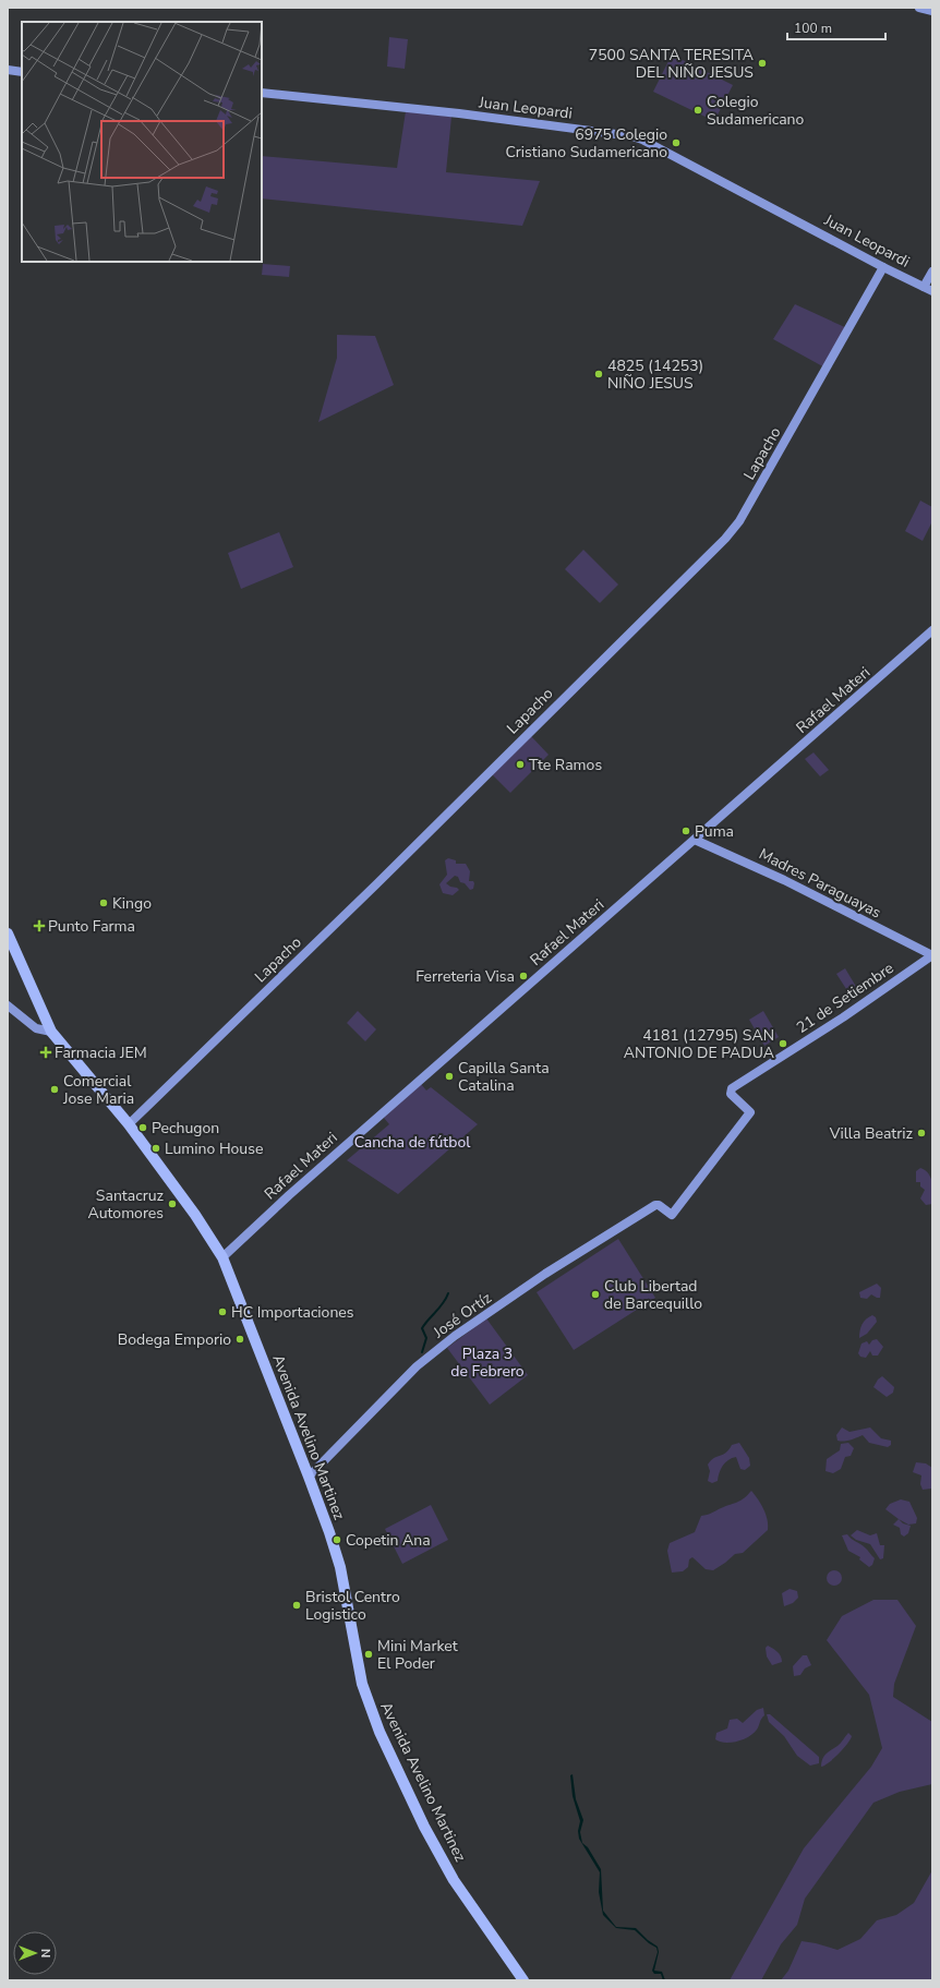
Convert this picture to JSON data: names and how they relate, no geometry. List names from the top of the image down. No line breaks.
{"streets":{"main road":["Avenida Avelino Martinez"],"street":["Juan Leopardi","Lapacho","Rafael Materi","Madres Paraguayas","21 de Setiembre","José Ortíz"]},"crossings":[["Juan Leopardi","Lapacho"],["Lapacho","Avenida Avelino Martinez"],["Rafael Materi","Madres Paraguayas"],["Rafael Materi","Avenida Avelino Martinez"],["Madres Paraguayas","21 de Setiembre"],["21 de Setiembre","José Ortíz"],["José Ortíz","Avenida Avelino Martinez"]],"parks":["Cancha de fútbol","Plaza 3 de Febrero"],"places":{"other":["7500 SANTA TERESITA DEL NIÑO JESUS","Colegio Sudamericano","6975 Colegio Cristiano Sudamericano","4825 (14253) NIÑO JESUS","Tte Ramos","Puma","Kingo","Ferreteria Visa","4181 (12795) SAN ANTONIO DE PADUA","Capilla Santa Catalina","Comercial Jose Maria","Pechugon","Villa Beatriz","Lumino House","Santacruz Automores","Club Libertad de Barcequillo","HC Importaciones","Bodega Emporio","Copetin Ana","Bristol Centro Logistico","Mini Market El Poder"],"health":["Punto Farma","Farmacia JEM"]},"scale_bar":"100 m","north":"right"}
